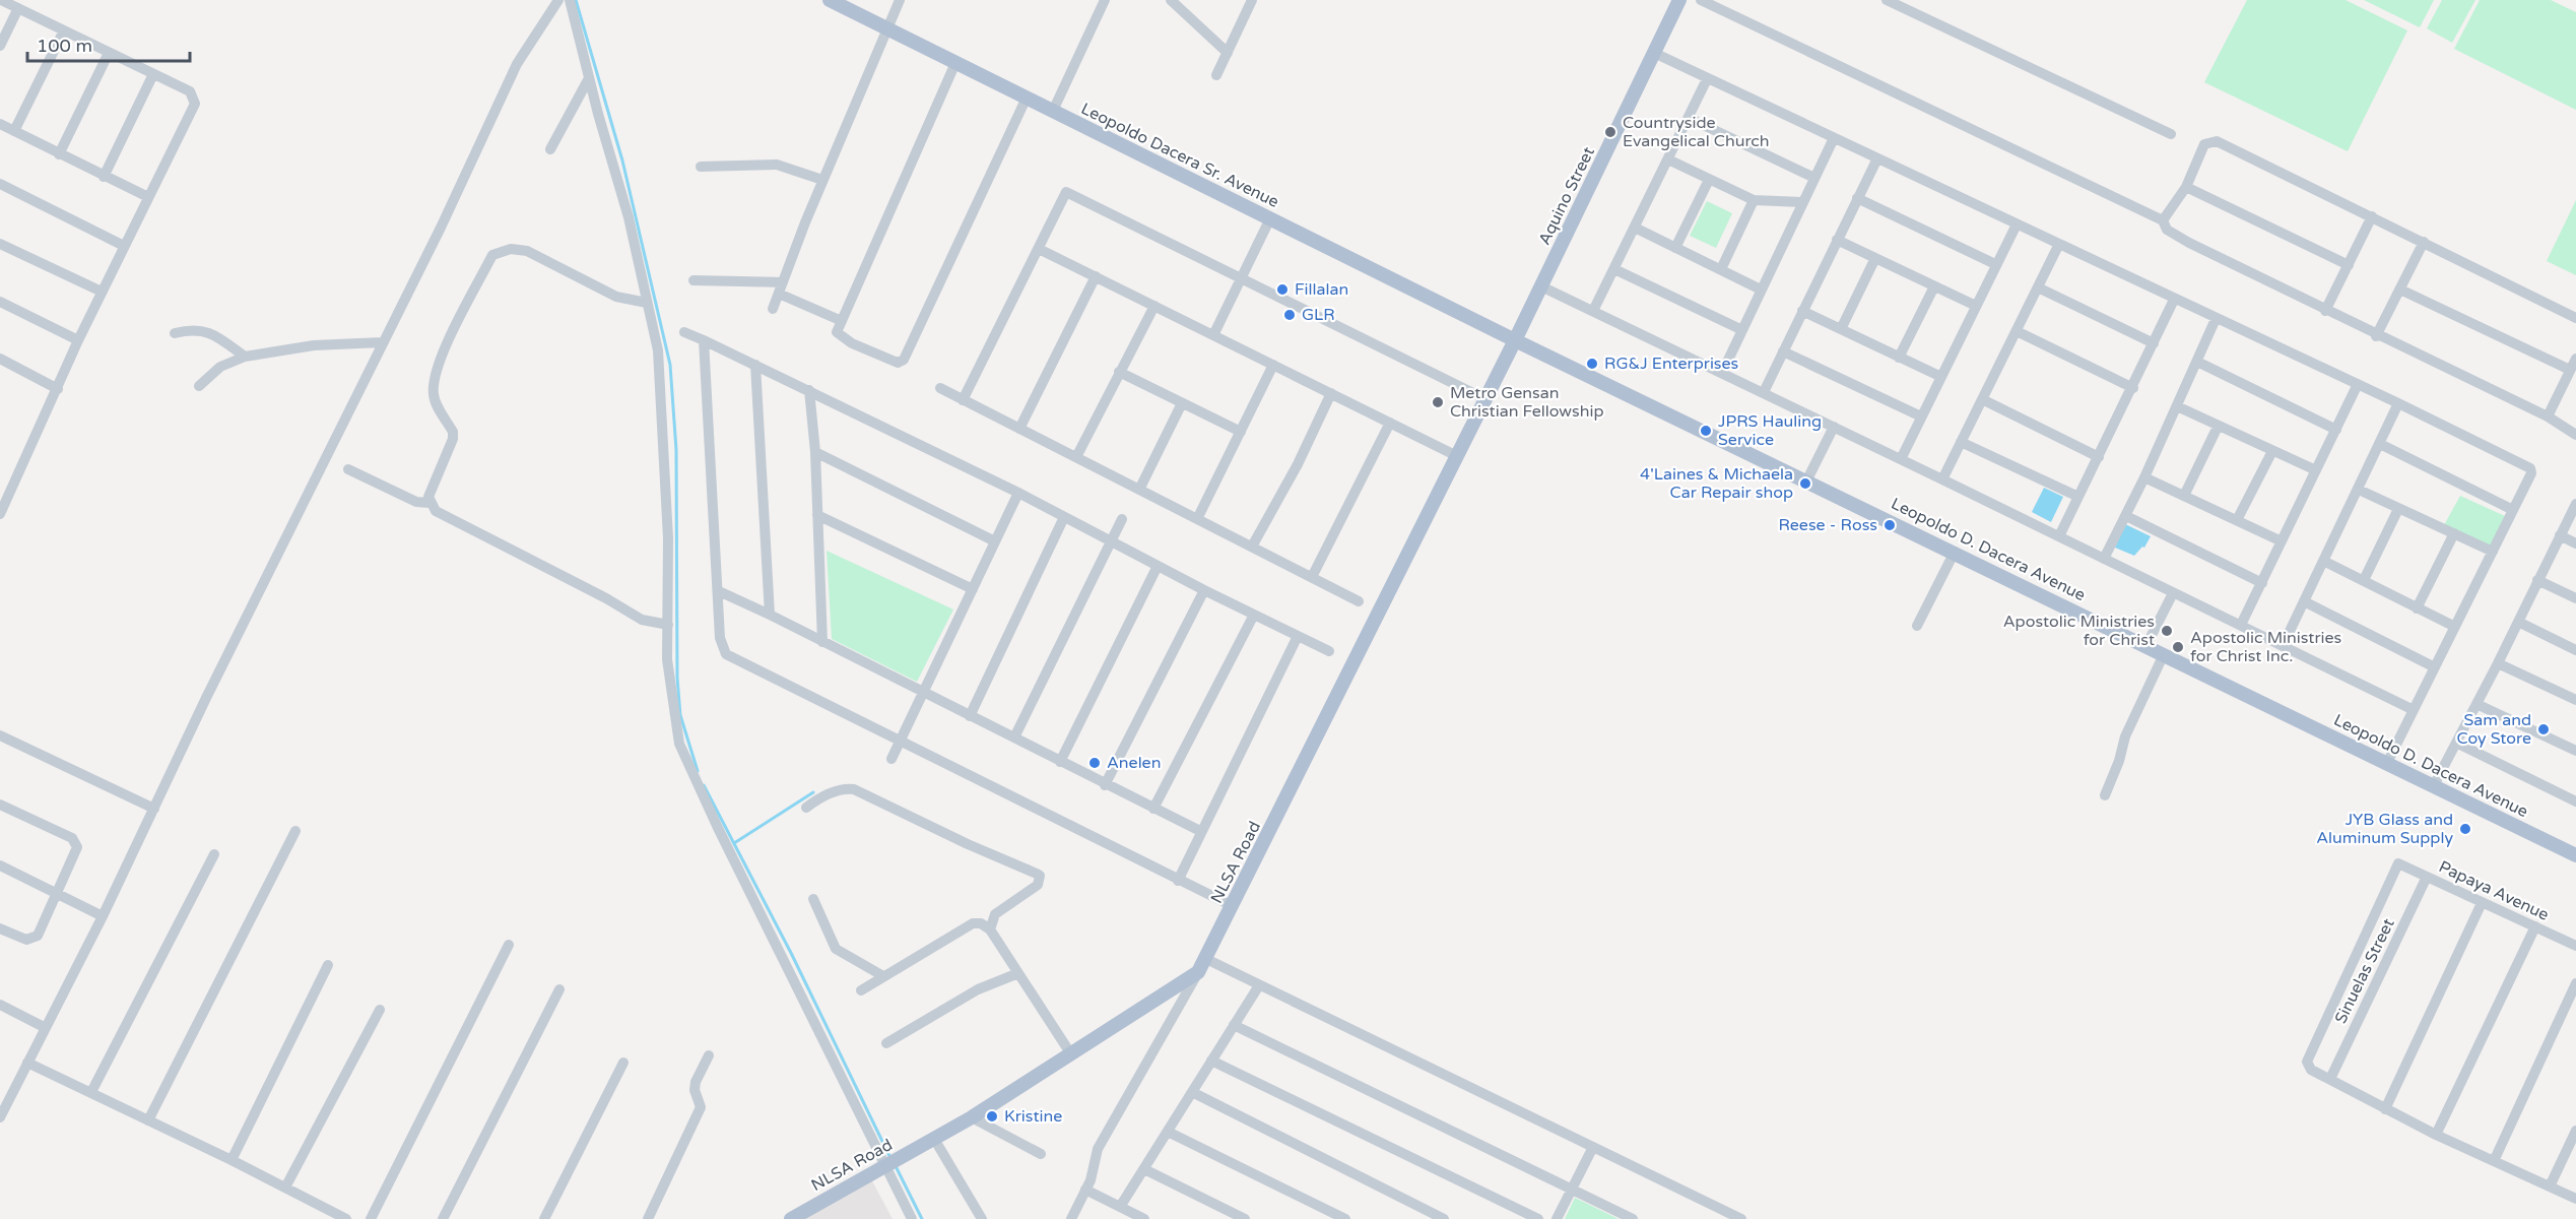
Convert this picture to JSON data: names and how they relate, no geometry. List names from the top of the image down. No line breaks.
{"streets":{"main road":["Leopoldo Dacera Sr. Avenue","Aquino Street","Leopoldo D. Dacera Avenue","NLSA Road"],"street":["Papaya Avenue","Sinuelas Street"]},"crossings":[["Leopoldo Dacera Sr. Avenue","Aquino Street"],["Leopoldo Dacera Sr. Avenue","Leopoldo D. Dacera Avenue"],["Leopoldo Dacera Sr. Avenue","NLSA Road"],["Aquino Street","Leopoldo D. Dacera Avenue"],["Aquino Street","NLSA Road"],["Leopoldo D. Dacera Avenue","NLSA Road"],["Papaya Avenue","Sinuelas Street"]],"places":["Countryside Evangelical Church","Fillalan","GLR","RG&J Enterprises","Metro Gensan Christian Fellowship","JPRS Hauling Service","4'Laines & Michaela Car Repair shop","Reese - Ross","Apostolic Ministries for Christ","Apostolic Ministries for Christ Inc.","Sam and Coy Store","Anelen","JYB Glass and Aluminum Supply","Kristine"],"scale_bar":"100 m"}
